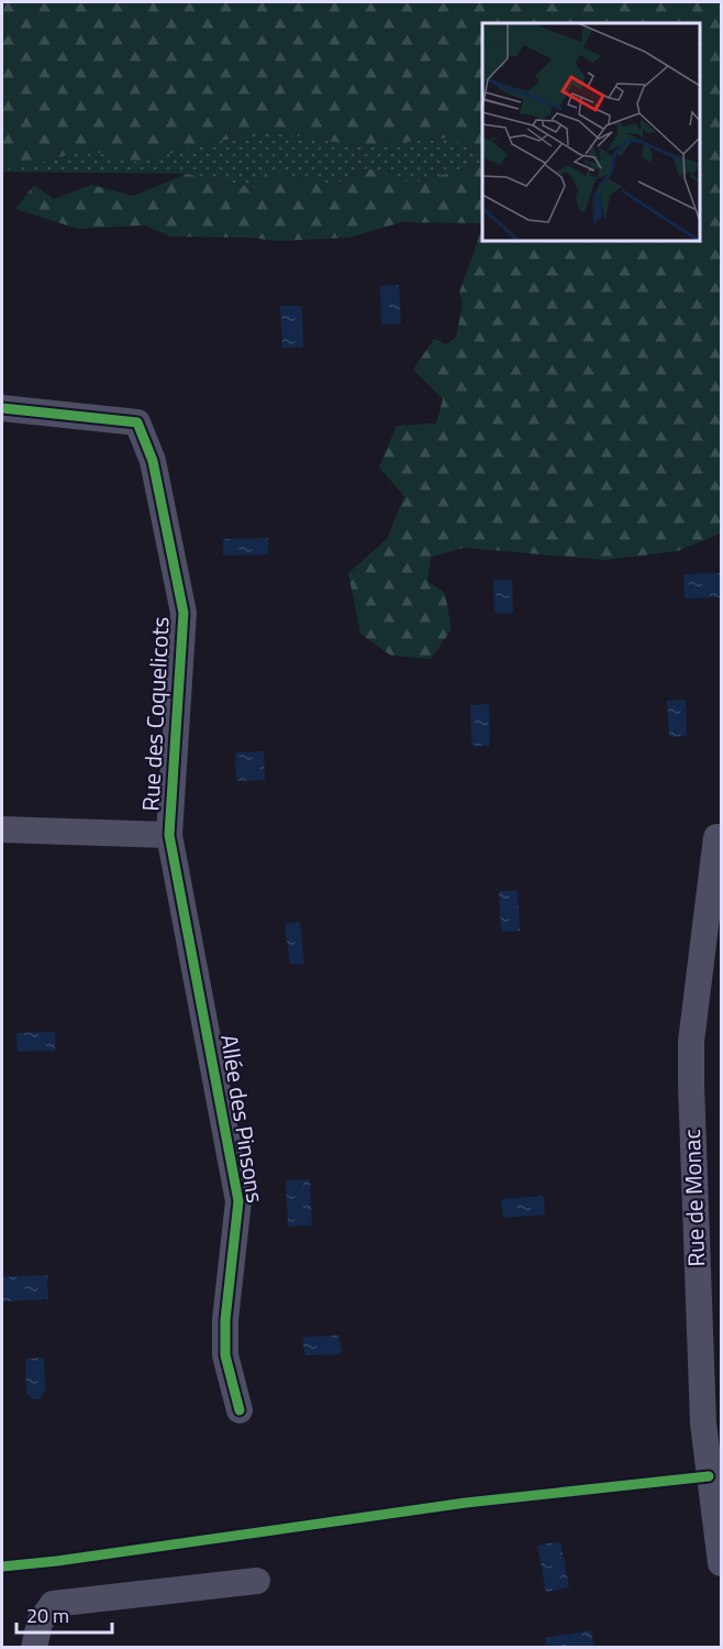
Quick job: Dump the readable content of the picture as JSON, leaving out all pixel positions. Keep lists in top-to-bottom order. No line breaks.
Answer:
{"streets":{"street":["Rue des Coquelicots","Allée des Pinsons","Rue de Monac"]},"crossings":[["Rue des Coquelicots","Allée des Pinsons"]],"scale_bar":"20 m"}
